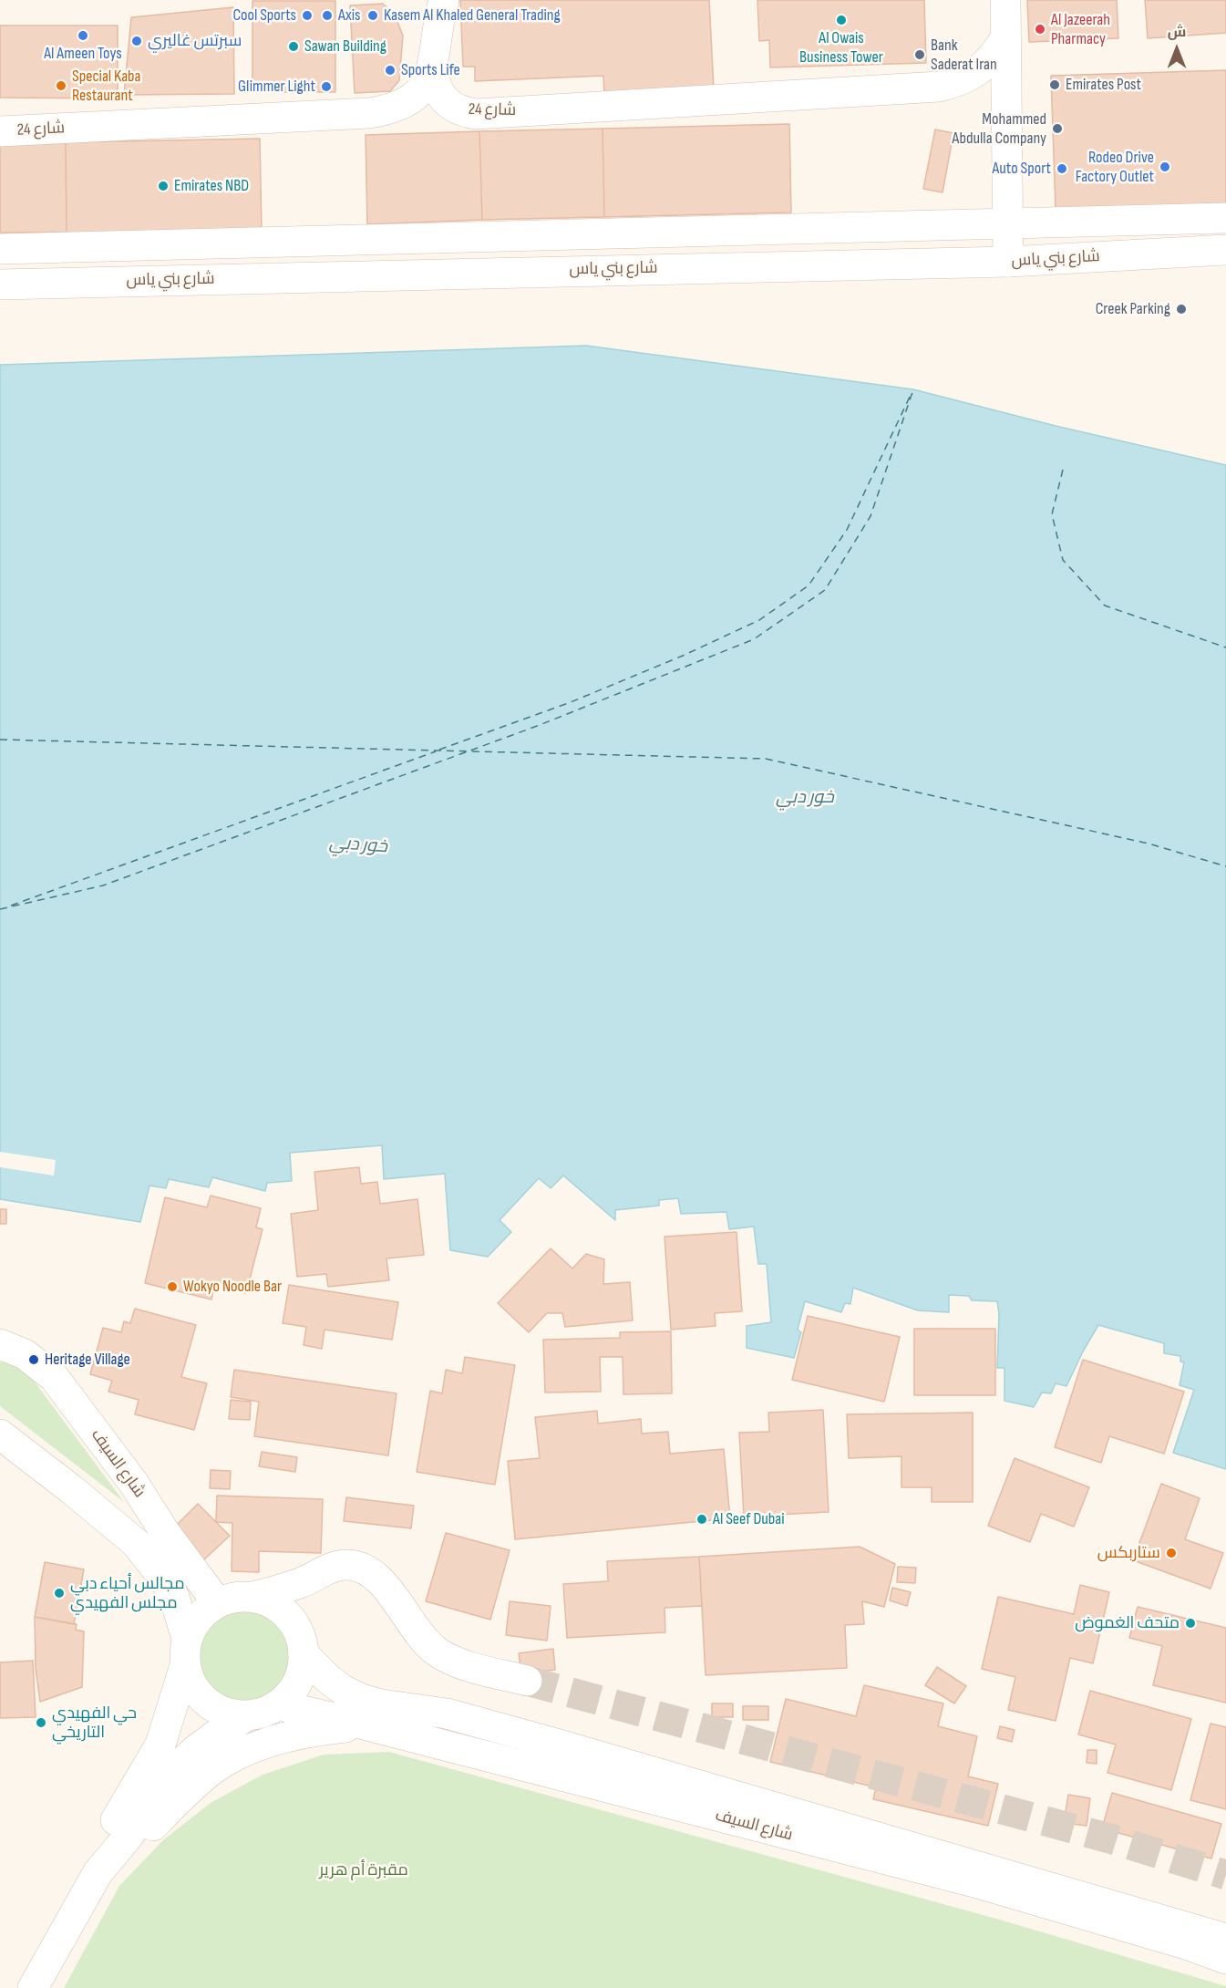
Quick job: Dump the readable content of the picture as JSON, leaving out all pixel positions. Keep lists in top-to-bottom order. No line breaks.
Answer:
{"streets":{"street":["شارع 24","شارع بني ياس","شارع السيف"]},"water":["خور دبي"],"parks":["مقبرة أم هرير"],"places":["Cool Sports","Axis","Kasem Al Khaled General Trading","Al Owais Business Tower","Al Jazeerah Pharmacy","Al Ameen Toys","سبرتس غاليري","Sawan Building","Bank Saderat Iran","Sports Life","Emirates Post","Special Kaba Restaurant","Glimmer Light","Mohammed Abdulla Company","Rodeo Drive Factory Outlet","Auto Sport","Emirates NBD","Creek Parking","Wokyo Noodle Bar","Heritage Village","Al Seef Dubai","ستاربكس","مجالس أحياء دبي مجلس الفهيدي","متحف الغموض","حي الفهيدي التاريخي"],"north":"top"}
